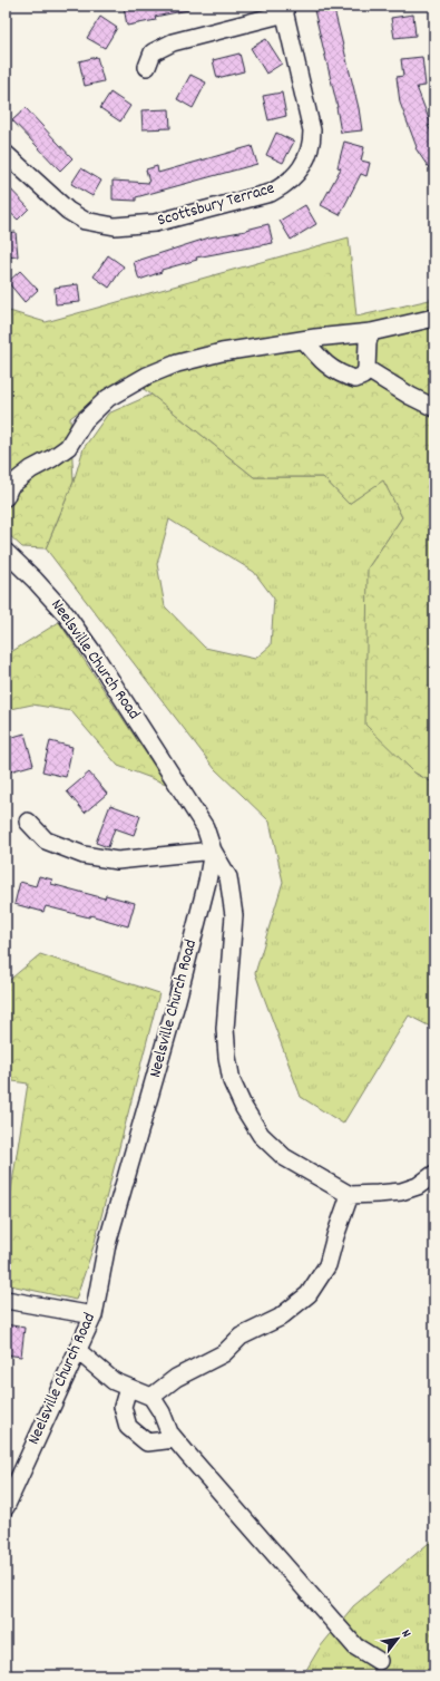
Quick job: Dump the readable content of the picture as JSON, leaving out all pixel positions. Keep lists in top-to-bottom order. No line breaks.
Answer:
{"streets":{"street":["Scottsbury Terrace","Neelsville Church Road"]},"north":"top right"}
